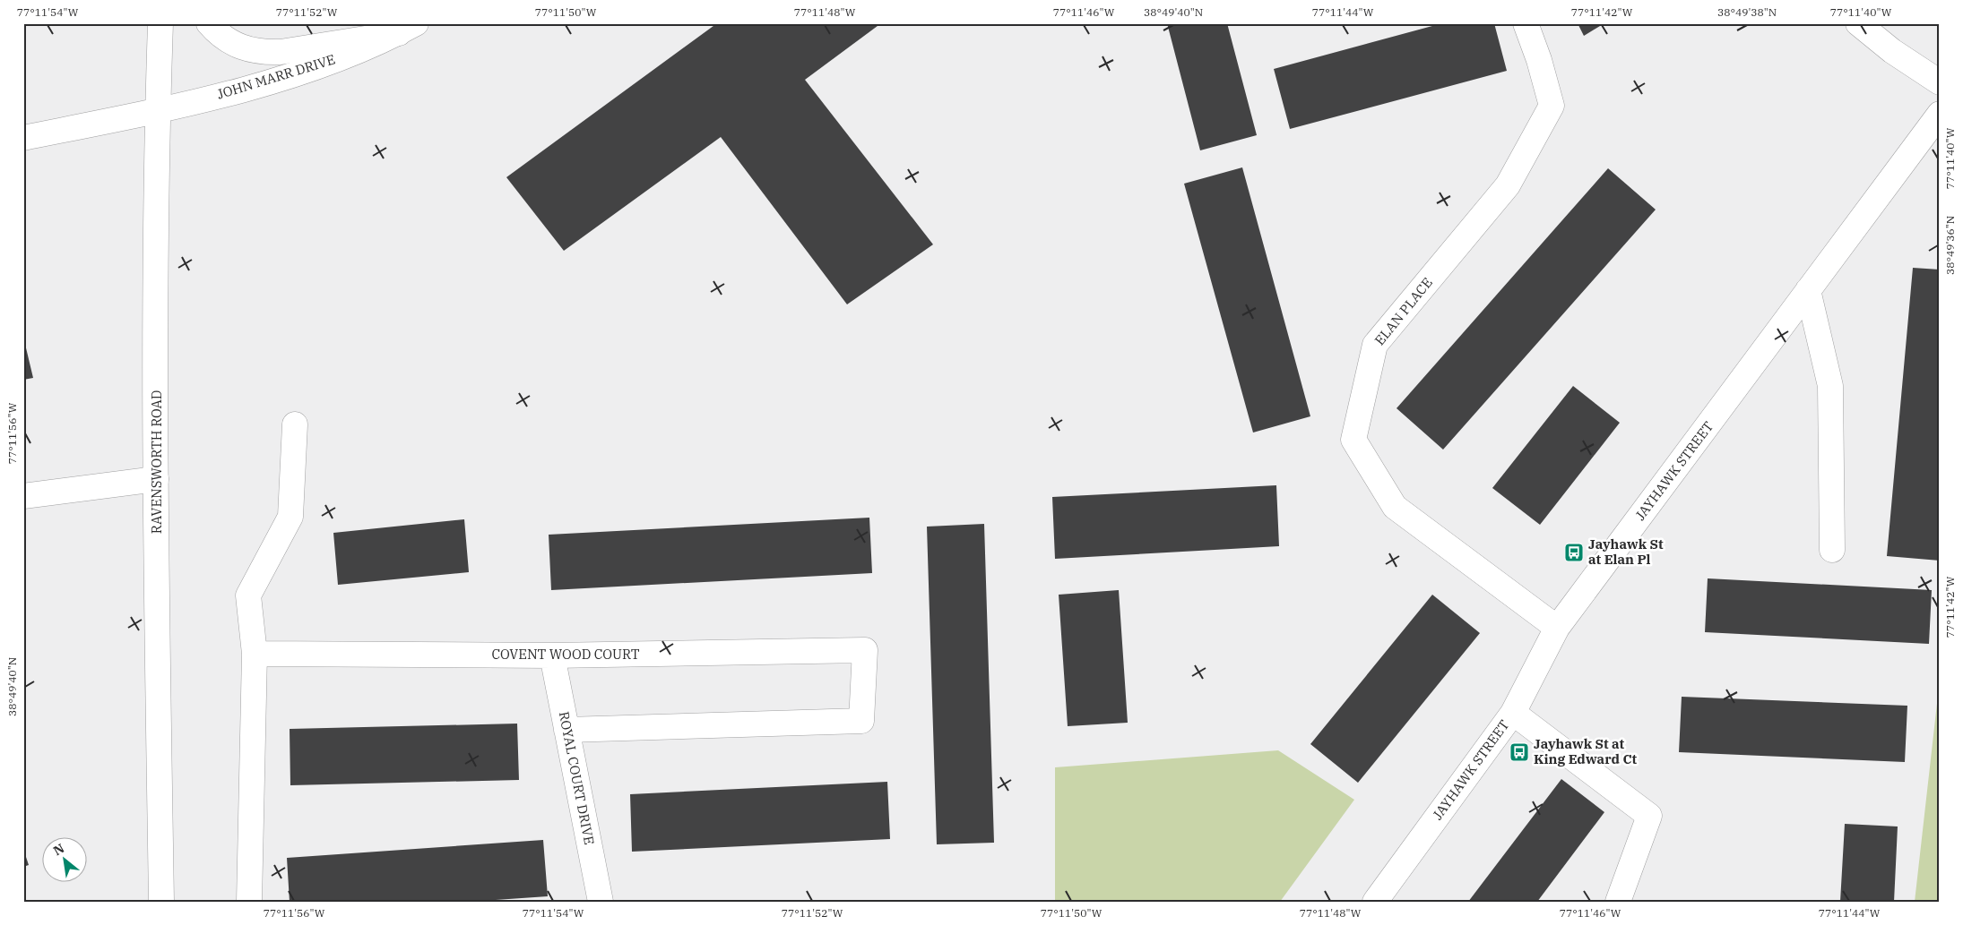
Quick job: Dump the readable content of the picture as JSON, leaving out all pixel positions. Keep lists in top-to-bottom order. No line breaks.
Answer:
{"streets":{"street":["JOHN MARR DRIVE","ELAN PLACE","RAVENSWORTH ROAD","JAYHAWK STREET","COVENT WOOD COURT","ROYAL COURT DRIVE"]},"crossings":[["JOHN MARR DRIVE","RAVENSWORTH ROAD"],["ELAN PLACE","JAYHAWK STREET"],["COVENT WOOD COURT","ROYAL COURT DRIVE"]],"places":{"bus stop":["Jayhawk St at Elan Pl","Jayhawk St at King Edward Ct"]},"north":"top left","coordinates":["77°11'54\"W","77°11'52\"W","77°11'50\"W","77°11'48\"W","77°11'46\"W","38°49'40\"N","77°11'44\"W","77°11'42\"W","38°49'38\"N","77°11'40\"W","38°49'36\"N","77°11'56\"W"]}
